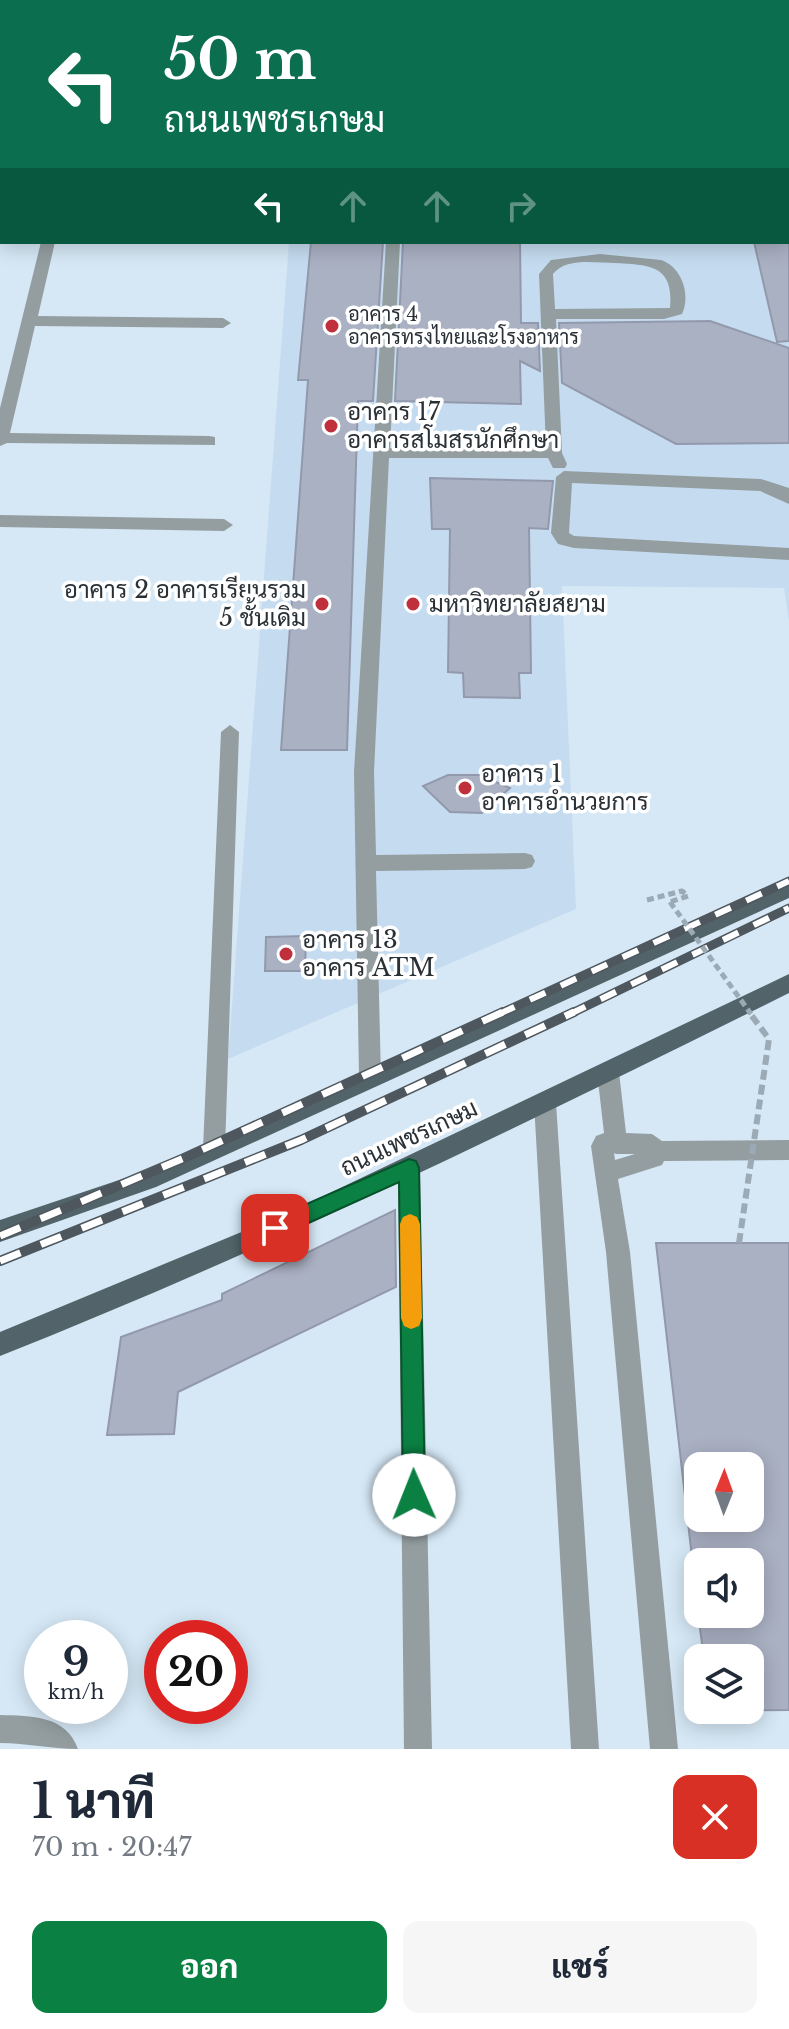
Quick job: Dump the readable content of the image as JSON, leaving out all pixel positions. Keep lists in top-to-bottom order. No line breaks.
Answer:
{"streets":{"main road":["ถนนเพชรเกษม"]},"places":["อาคาร 4 อาคารทรงไทยและโรงอาหาร","อาคาร 17 อาคารสโมสรนักศึกษา","อาคาร 2 อาคารเรียนรวม 5 ชั้นเดิม","มหาวิทยาลัยสยาม","อาคาร 1 อาคารอำนวยการ","อาคาร 13 อาคาร ATM"],"north":"top","page":{"turn":["50 m","ถนนเพชรเกษม"],"speed":"9 km/h","limit":"20","heading":["1 นาที","70 m · 20:47"],"buttons":["ออก","แชร์"]}}
